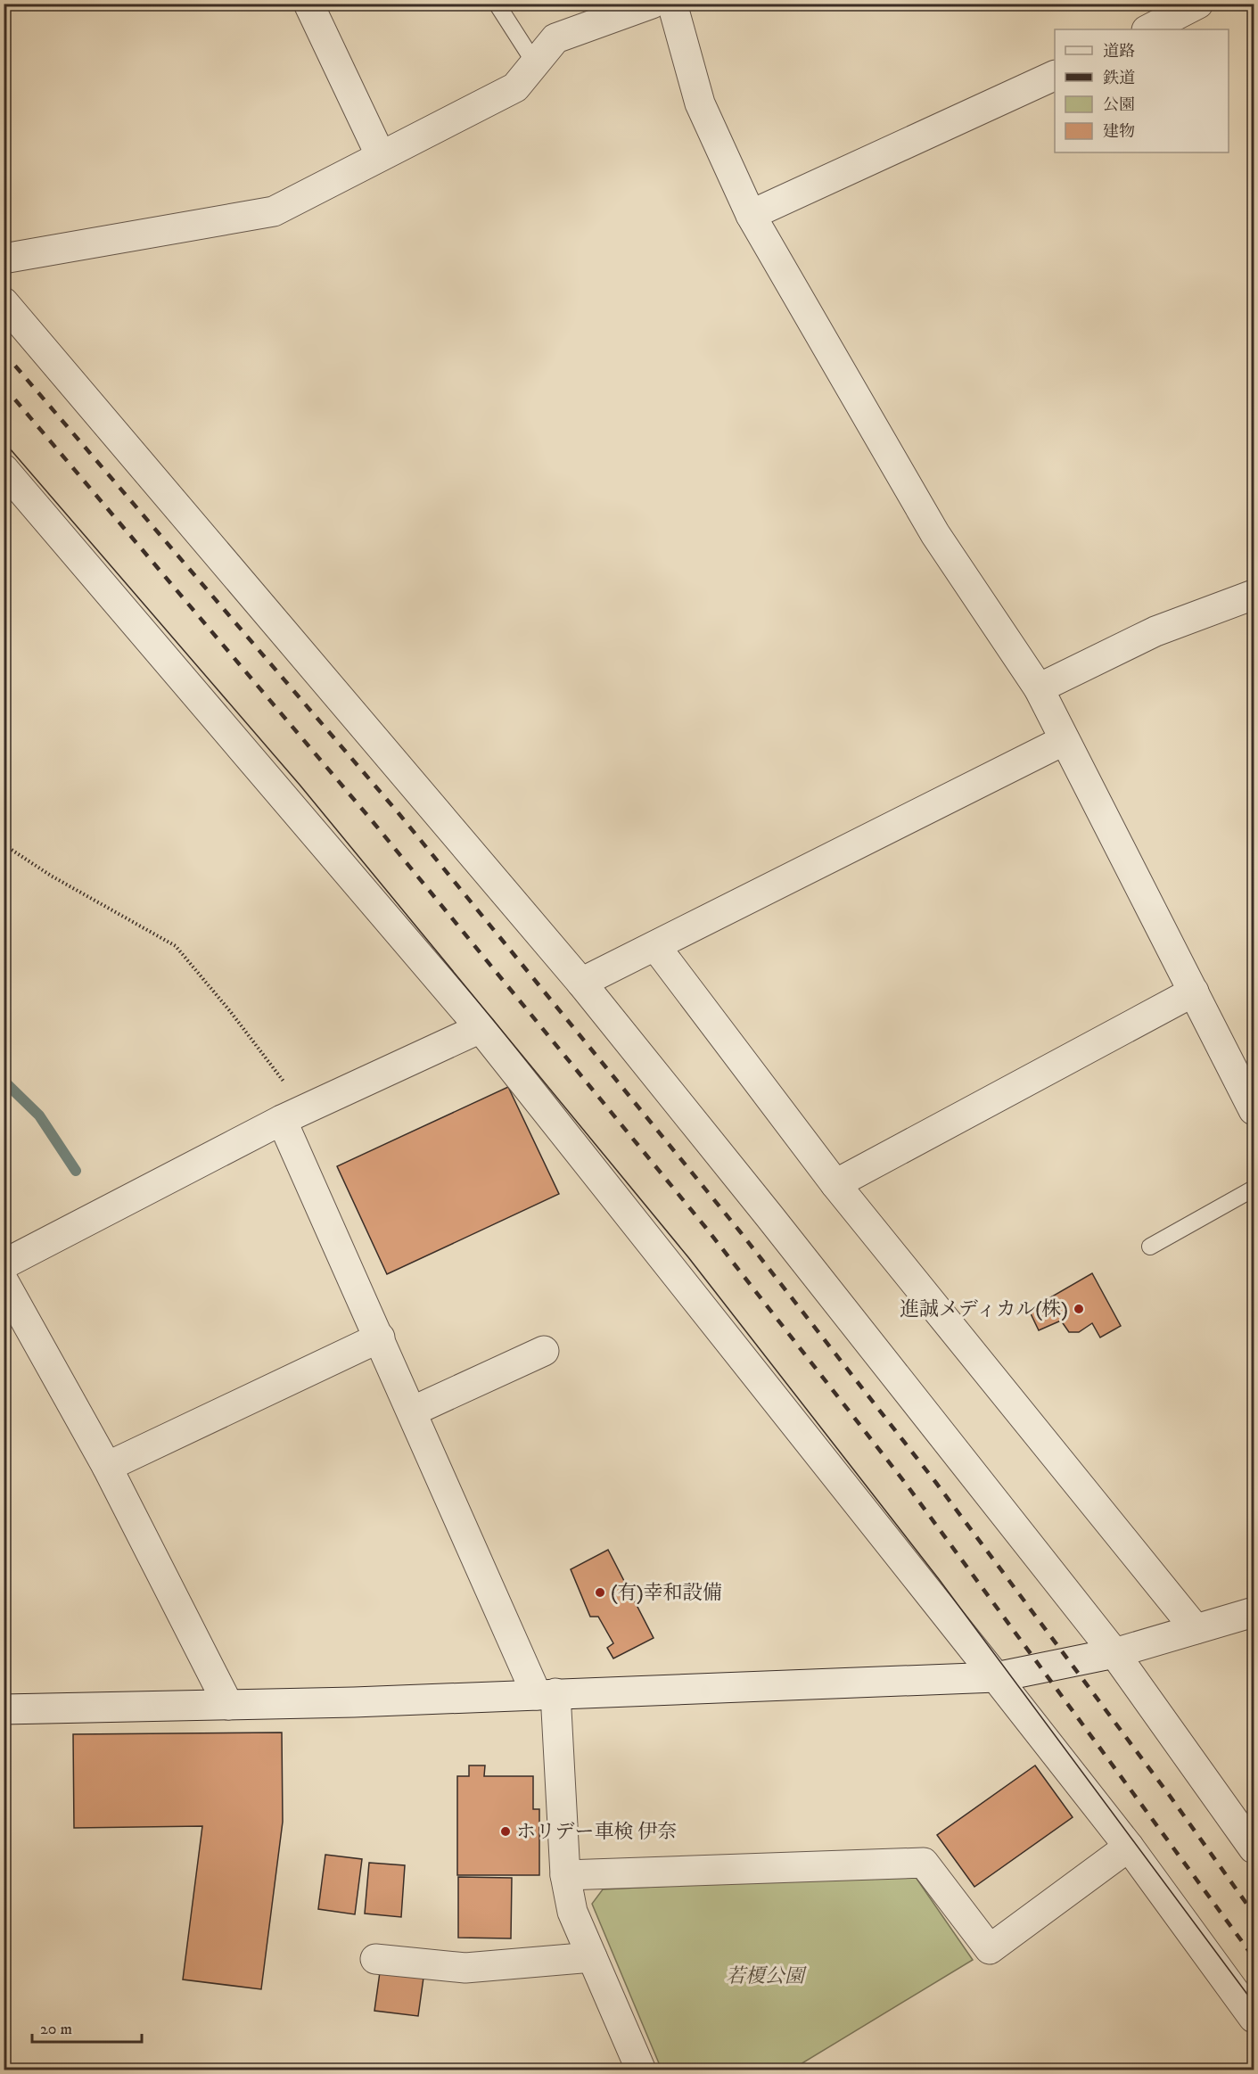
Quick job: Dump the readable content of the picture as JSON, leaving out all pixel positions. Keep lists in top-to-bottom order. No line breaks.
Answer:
{"parks":["若榎公園"],"places":["進誠メディカル(株)","(有)幸和設備","ホリデー車検 伊奈"],"legend":["道路","鉄道","公園","建物"],"scale_bar":"20 m"}
